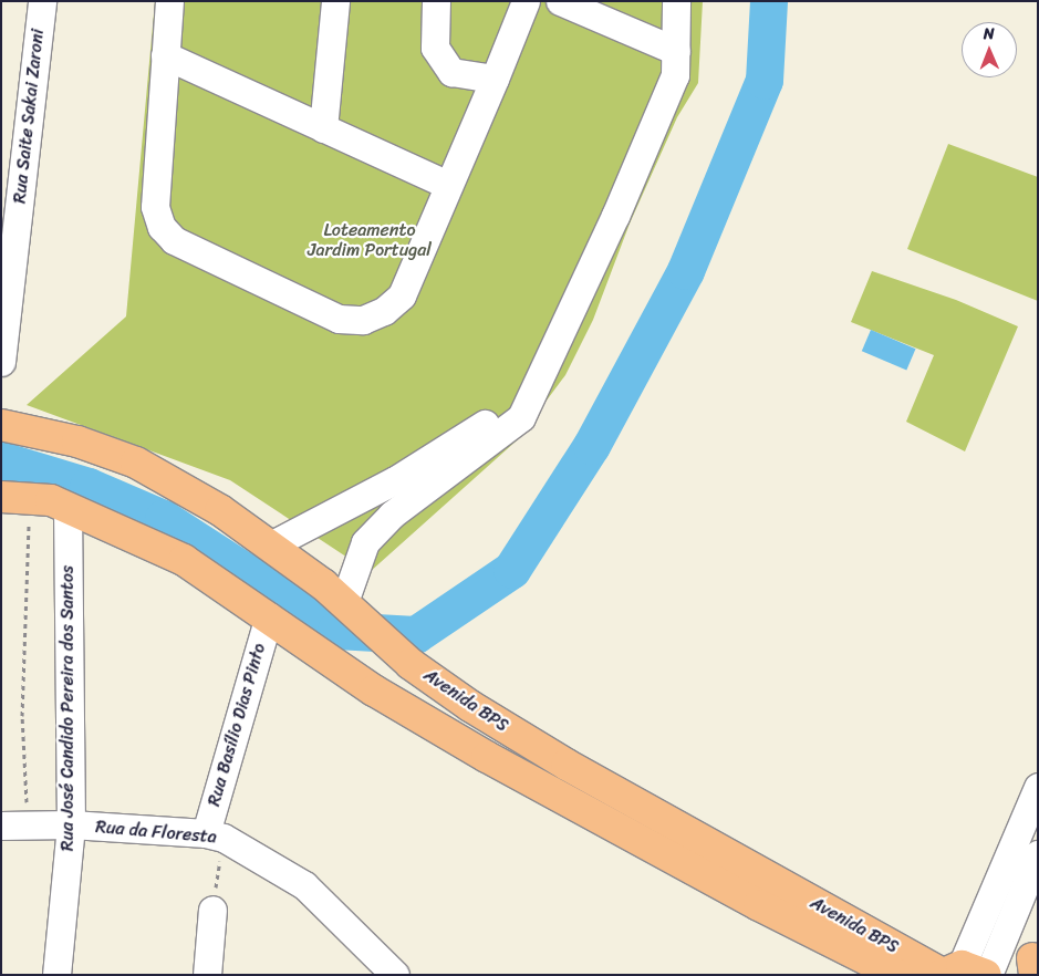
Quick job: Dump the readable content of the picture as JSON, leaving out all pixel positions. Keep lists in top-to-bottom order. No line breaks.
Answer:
{"streets":{"main road":["Avenida BPS"],"street":["Rua Saite Sakai Zaroni","Rua José Candido Pereira dos Santos","Rua Basílio Dias Pinto","Rua da Floresta"]},"crossings":[["Avenida BPS","Rua José Candido Pereira dos Santos"],["Avenida BPS","Rua Basílio Dias Pinto"],["Rua José Candido Pereira dos Santos","Rua da Floresta"],["Rua Basílio Dias Pinto","Rua da Floresta"]],"parks":["Loteamento Jardim Portugal"],"north":"top"}
